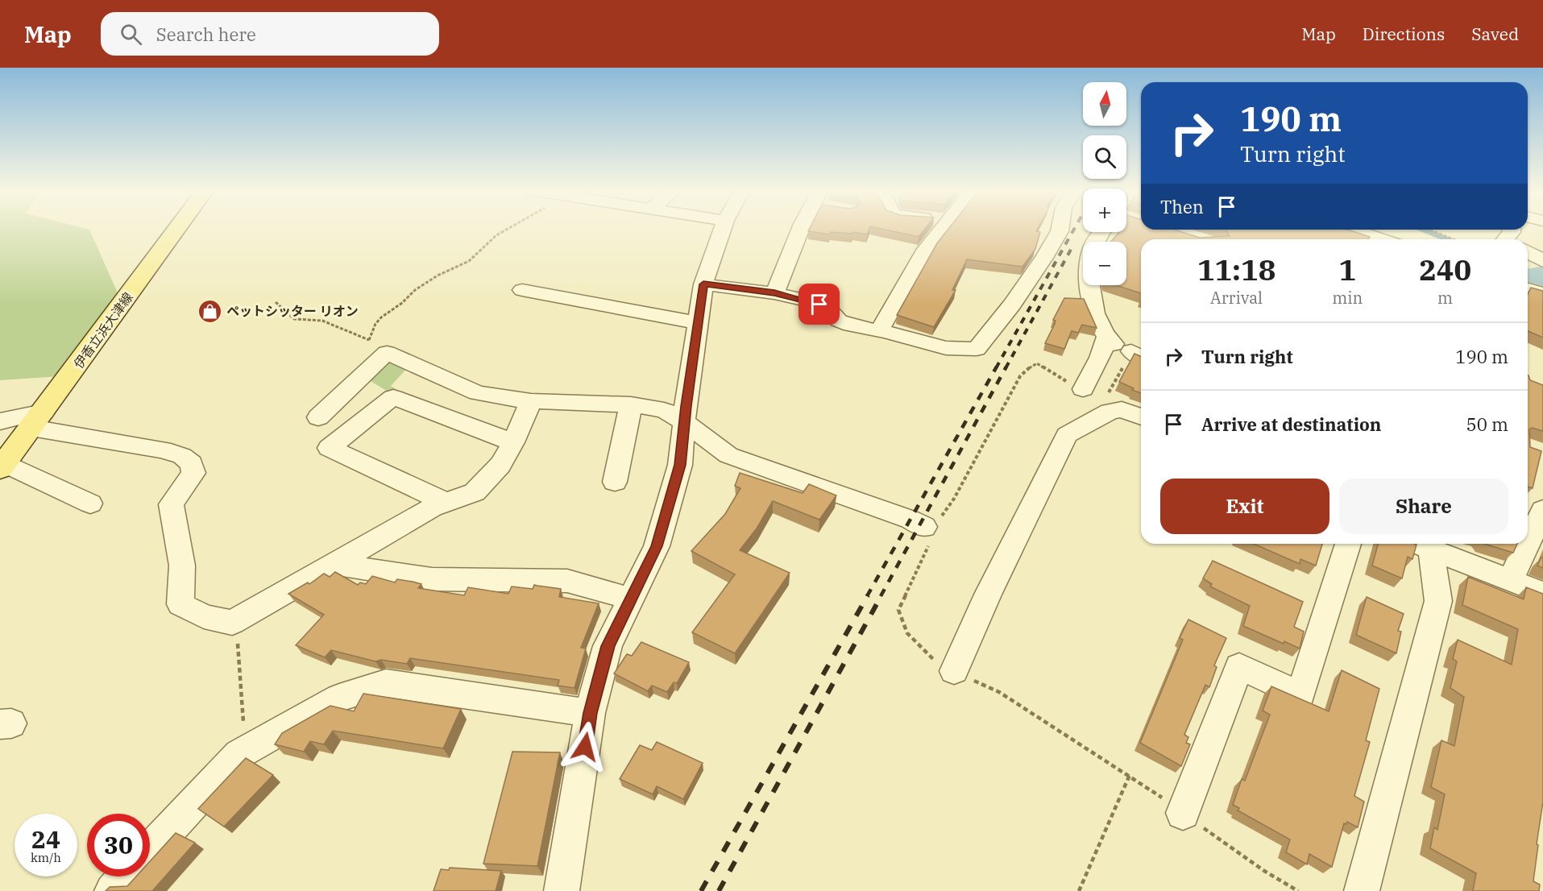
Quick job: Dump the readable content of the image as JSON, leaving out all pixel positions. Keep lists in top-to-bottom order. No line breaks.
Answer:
{"streets":{"main road":["伊香立浜大津線"]},"places":{"shop":["ペットシッター リオン"]},"north":"top","page":{"header":"Map","search":"Search here","nav":["Map","Directions","Saved"],"map_buttons":["+","−"],"turn":["190 m","Turn right"],"then":"Then","eta":["11:18","Arrival","1","min","240","m"],"list":[{"name":"Turn right","value":"190 m"},{"name":"Arrive at destination","value":"50 m"}],"buttons":["Exit","Share"],"speed":"24 km/h","limit":"30"}}
